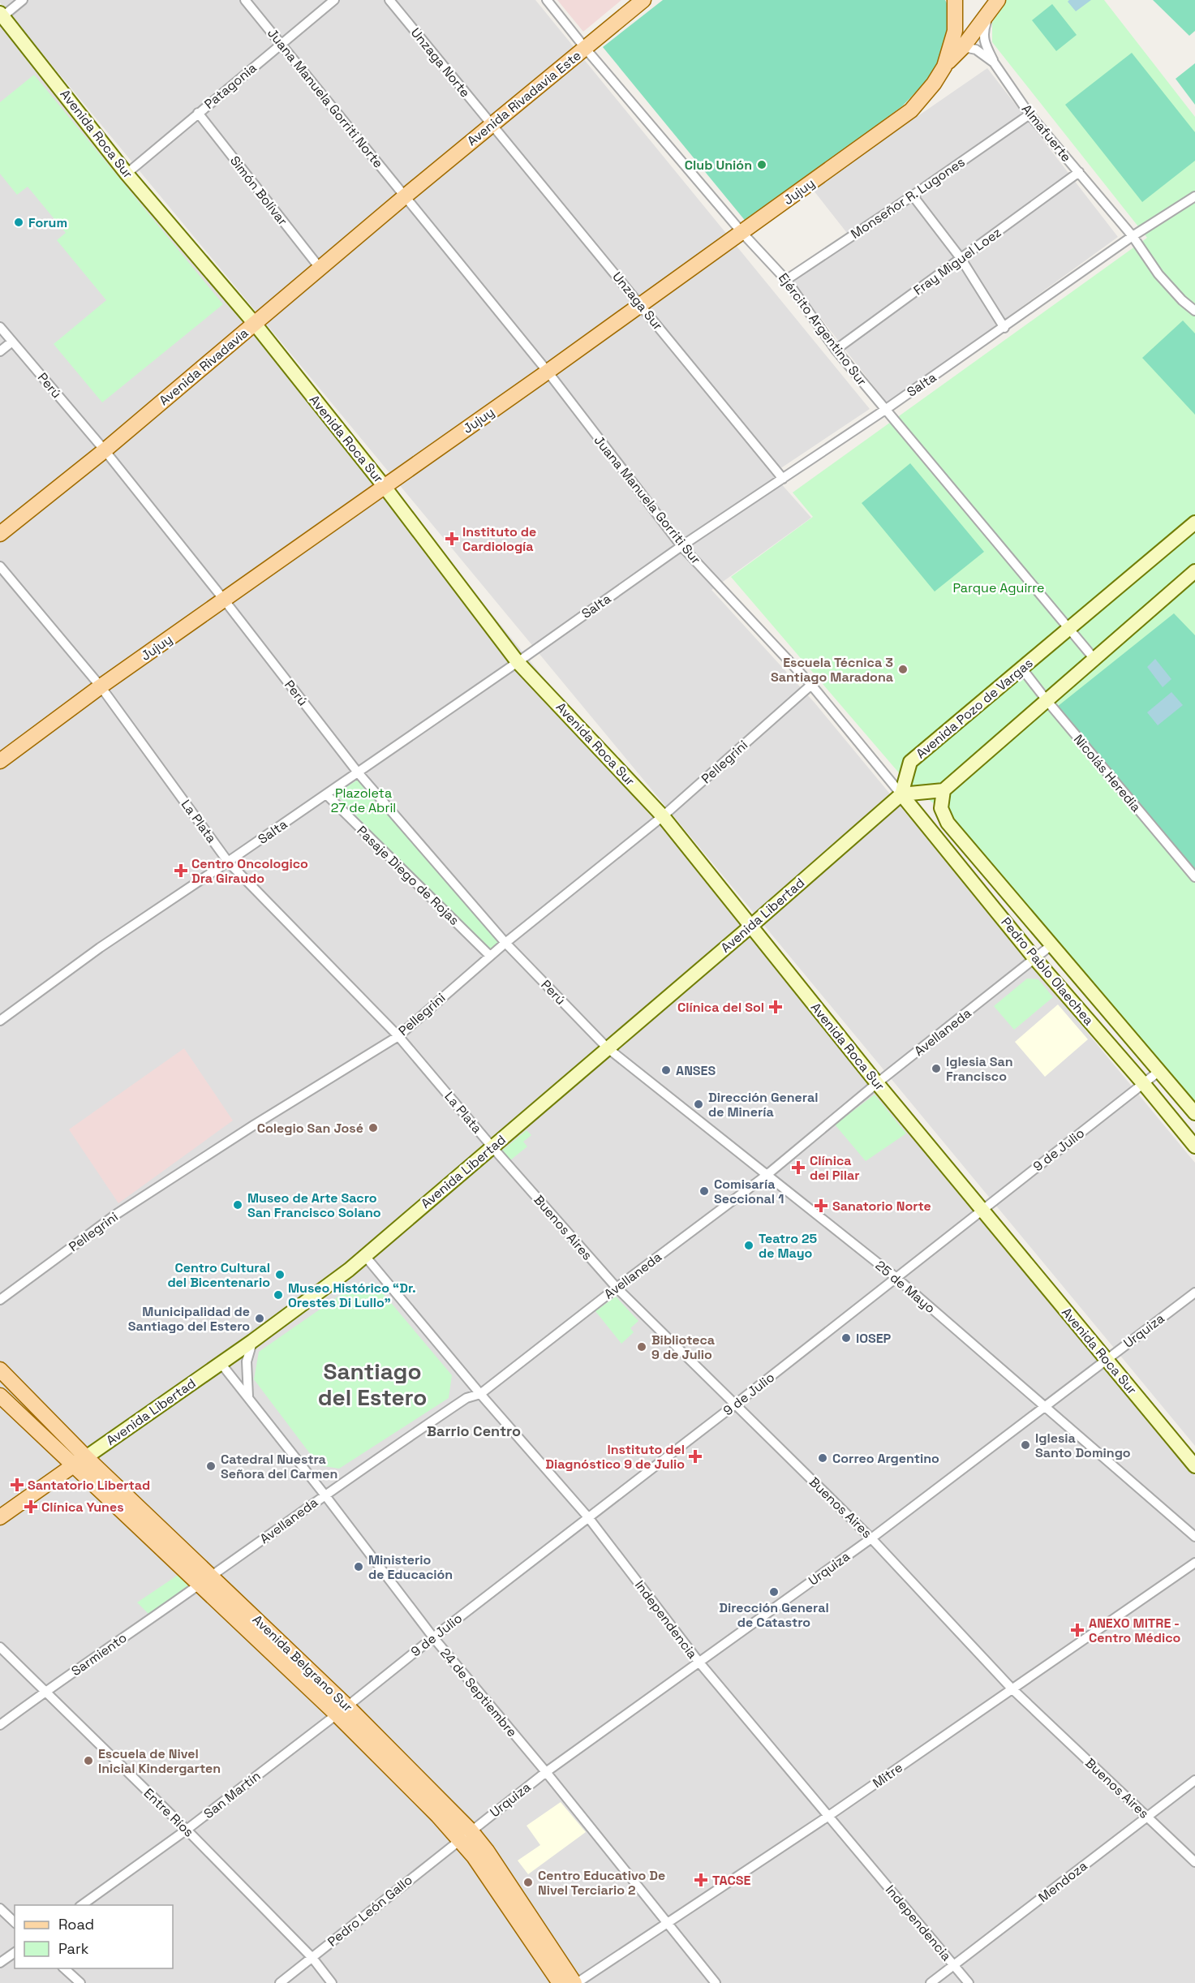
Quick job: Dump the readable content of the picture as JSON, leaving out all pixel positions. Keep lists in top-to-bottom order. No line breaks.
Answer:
{"streets":{"main road":["Avenida Rivadavia Este","Jujuy","Avenida Rivadavia","Avenida Libertad","Avenida Belgrano Sur"],"street":["Unzaga Norte","Patagonia","Juana Manuela Gorriti Norte","Almafuerte","Avenida Roca Sur","Simón Bolívar","Monseñor R. Lugones","Fray Miguel Loez","Unzaga Sur","Ejército Argentino Sur","Salta","Perú","Juana Manuela Gorriti Sur","Avenida Pozo de Vargas","Pellegrini","Nicolás Heredia","La Plata","Pasaje Diego de Rojas","Pedro Pablo Olaechea","Avellaneda","9 de Julio","Buenos Aires","25 de Mayo","Urquiza","Independencia","Sarmiento","24 de Septiembre","Mitre","San Martín","Entre Ríos","Mendoza","Pedro León Gallo"]},"crossings":[["Unzaga Norte","Avenida Rivadavia Este"],["Unzaga Norte","Unzaga Sur"],["Patagonia","Juana Manuela Gorriti Norte"],["Patagonia","Avenida Roca Sur"],["Patagonia","Simón Bolívar"],["Juana Manuela Gorriti Norte","Avenida Rivadavia Este"],["Juana Manuela Gorriti Norte","Avenida Rivadavia"],["Juana Manuela Gorriti Norte","Juana Manuela Gorriti Sur"],["Avenida Rivadavia Este","Unzaga Sur"],["Avenida Rivadavia Este","Ejército Argentino Sur"],["Avenida Rivadavia Este","Avenida Rivadavia"],["Avenida Rivadavia Este","Juana Manuela Gorriti Sur"],["Almafuerte","Jujuy"],["Almafuerte","Monseñor R. Lugones"],["Almafuerte","Fray Miguel Loez"],["Almafuerte","Salta"],["Avenida Roca Sur","Jujuy"],["Avenida Roca Sur","Avenida Rivadavia"],["Avenida Roca Sur","Salta"],["Avenida Roca Sur","Pellegrini"],["Avenida Roca Sur","Avenida Libertad"],["Avenida Roca Sur","Avellaneda"],["Avenida Roca Sur","9 de Julio"],["Avenida Roca Sur","Urquiza"],["Simón Bolívar","Avenida Rivadavia"],["Jujuy","Unzaga Sur"],["Jujuy","Ejército Argentino Sur"],["Jujuy","Perú"],["Jujuy","Juana Manuela Gorriti Sur"],["Jujuy","La Plata"],["Monseñor R. Lugones","Ejército Argentino Sur"],["Fray Miguel Loez","Ejército Argentino Sur"],["Unzaga Sur","Salta"],["Ejército Argentino Sur","Salta"],["Ejército Argentino Sur","Avenida Pozo de Vargas"],["Avenida Rivadavia","Perú"],["Avenida Rivadavia","Juana Manuela Gorriti Sur"],["Salta","Perú"],["Salta","Juana Manuela Gorriti Sur"],["Salta","La Plata"],["Salta","Pasaje Diego de Rojas"],["Perú","Pellegrini"],["Perú","Avenida Libertad"],["Perú","25 de Mayo"],["Juana Manuela Gorriti Sur","Avenida Pozo de Vargas"],["Juana Manuela Gorriti Sur","Pellegrini"],["Juana Manuela Gorriti Sur","Avenida Libertad"],["Juana Manuela Gorriti Sur","Pedro Pablo Olaechea"],["Avenida Pozo de Vargas","Nicolás Heredia"],["Avenida Pozo de Vargas","Avenida Libertad"],["Avenida Pozo de Vargas","Pedro Pablo Olaechea"],["Pellegrini","La Plata"],["Pellegrini","Pasaje Diego de Rojas"],["La Plata","Avenida Libertad"],["La Plata","Buenos Aires"],["Avenida Libertad","Pedro Pablo Olaechea"],["Avenida Libertad","Buenos Aires"],["Avenida Libertad","25 de Mayo"],["Avenida Libertad","Independencia"],["Avenida Libertad","Avenida Belgrano Sur"],["Avenida Libertad","24 de Septiembre"],["Pedro Pablo Olaechea","Avellaneda"],["Pedro Pablo Olaechea","9 de Julio"],["Avellaneda","Buenos Aires"],["Avellaneda","25 de Mayo"],["Avellaneda","Independencia"],["Avellaneda","Sarmiento"],["Avellaneda","Avenida Belgrano Sur"],["Avellaneda","24 de Septiembre"],["9 de Julio","Buenos Aires"],["9 de Julio","25 de Mayo"],["9 de Julio","Independencia"],["9 de Julio","Avenida Belgrano Sur"],["9 de Julio","24 de Septiembre"],["9 de Julio","San Martín"],["Buenos Aires","Urquiza"],["Buenos Aires","Mitre"],["Buenos Aires","Mendoza"],["25 de Mayo","Urquiza"],["Urquiza","Independencia"],["Urquiza","Avenida Belgrano Sur"],["Urquiza","24 de Septiembre"],["Urquiza","Pedro León Gallo"],["Independencia","Mitre"],["Independencia","Mendoza"],["Sarmiento","Avenida Belgrano Sur"],["Sarmiento","Entre Ríos"],["Avenida Belgrano Sur","Mitre"],["Avenida Belgrano Sur","San Martín"],["Avenida Belgrano Sur","Pedro León Gallo"],["24 de Septiembre","Mitre"],["San Martín","Entre Ríos"],["Entre Ríos","Pedro León Gallo"]],"districts":["Santiago del Estero","Barrio Centro"],"parks":["Parque Aguirre","Plazoleta 27 de Abril"],"places":{"other":["Club Unión","Forum","Escuela Técnica 3 Santiago Maradona","Iglesia San Francisco","ANSES","Dirección General de Minería","Colegio San José","Comisaría Seccional 1","Museo de Arte Sacro San Francisco Solano","Teatro 25 de Mayo","Centro Cultural del Bicentenario","Museo Histórico “Dr. Orestes Di Lullo”","Municipalidad de Santiago del Estero","IOSEP","Biblioteca 9 de Julio","Iglesia Santo Domingo","Correo Argentino","Catedral Nuestra Señora del Carmen","Ministerio de Educación","Dirección General de Catastro","Escuela de Nivel Inicial Kindergarten","Centro Educativo De Nivel Terciario 2"],"health":["Instituto de Cardiología","Centro Oncologico Dra Giraudo","Clínica del Sol","Clínica del Pilar","Sanatorio Norte","Instituto del Diagnóstico 9 de Julio","Santatorio Libertad","Clínica Yunes","ANEXO MITRE - Centro Médico","TACSE"]},"legend":["Road","Park"]}
